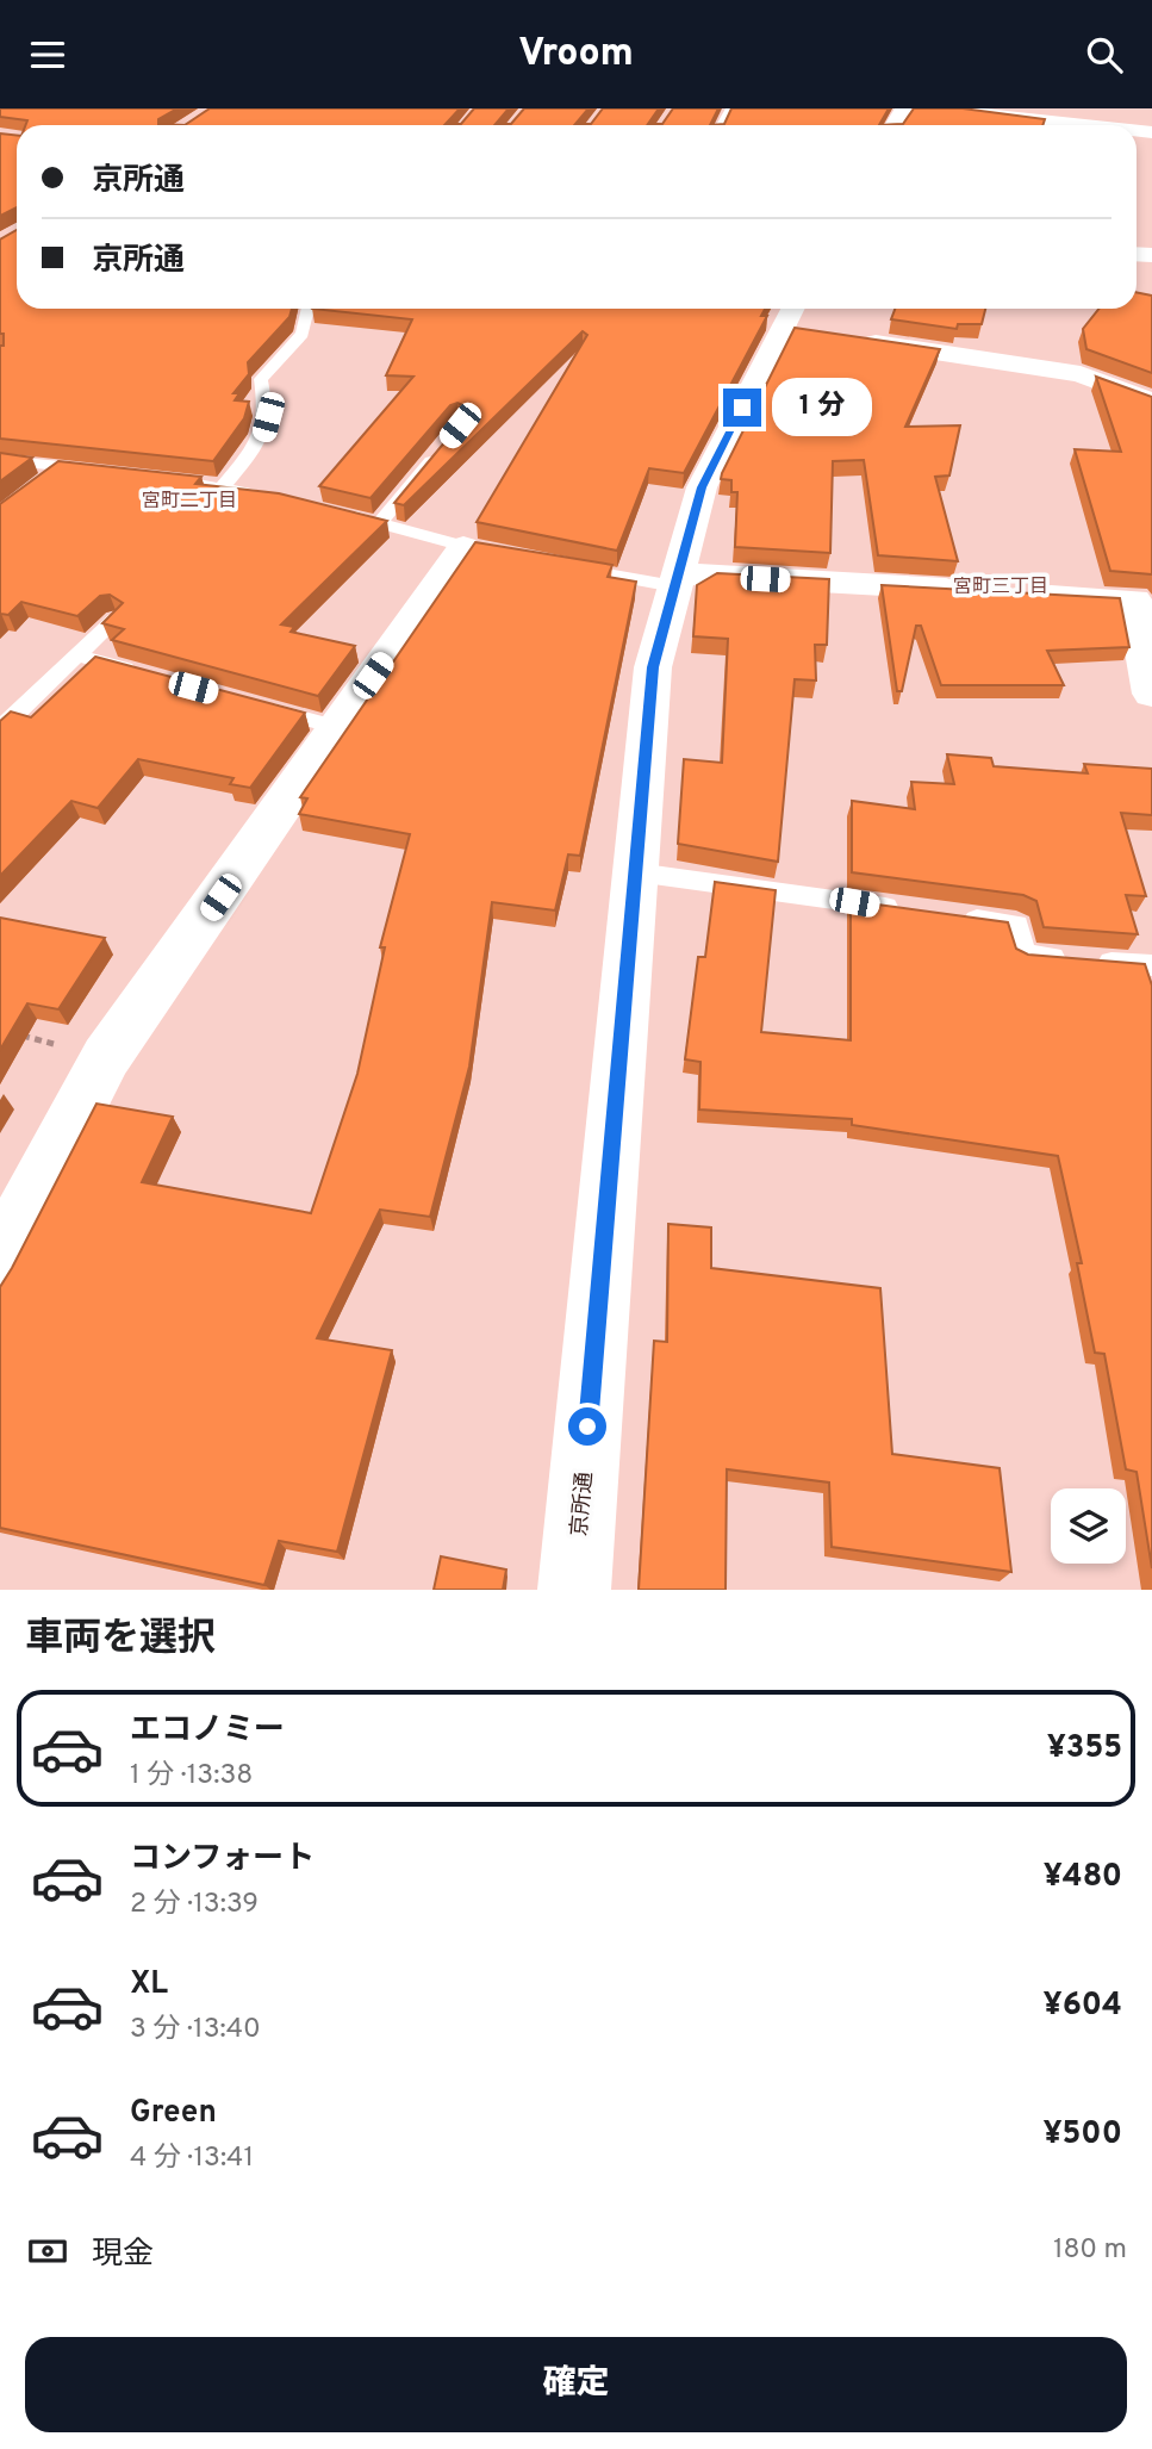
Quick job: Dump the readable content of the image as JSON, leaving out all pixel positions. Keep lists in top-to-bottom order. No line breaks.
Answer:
{"streets":{"street":["京所通"]},"districts":["宮町二丁目","宮町三丁目"],"page":{"header":"Vroom","banner":["京所通","京所通"],"bubble":"1 分","heading":"車両を選択","list":[{"name":"エコノミー","note":"1 分 · 13:38","value":"¥355"},{"name":"コンフォート","note":"2 分 · 13:39","value":"¥480"},{"name":"XL","note":"3 分 · 13:40","value":"¥604"},{"name":"Green","note":"4 分 · 13:41","value":"¥500"}],"pay":["現金","180 m"],"buttons":"確定"}}
